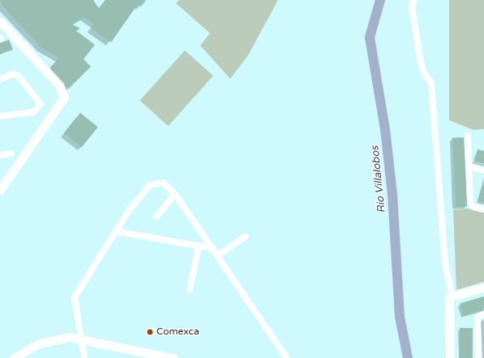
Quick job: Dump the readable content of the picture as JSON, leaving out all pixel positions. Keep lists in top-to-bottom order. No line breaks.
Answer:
{"water":["Río Villalobos"],"places":["Comexca"]}
